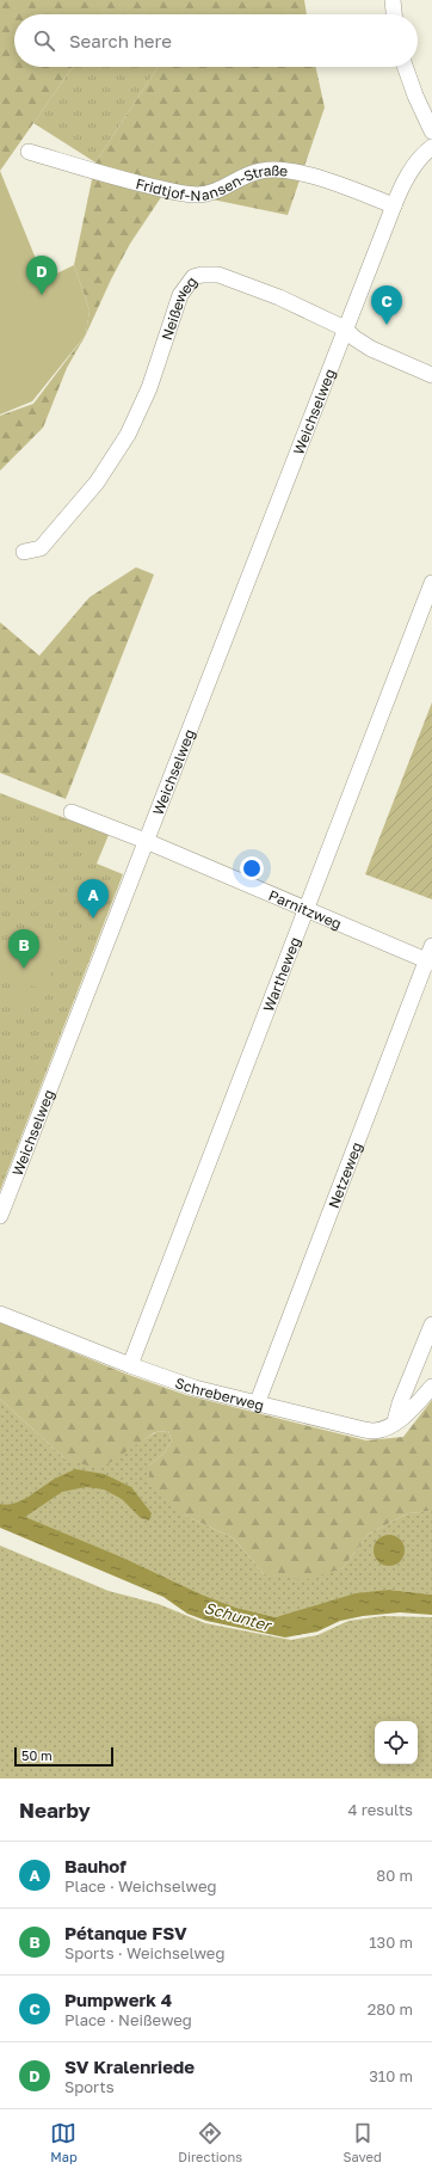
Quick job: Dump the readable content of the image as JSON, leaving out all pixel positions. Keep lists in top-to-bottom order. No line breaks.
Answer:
{"streets":{"street":["Fridtjof-Nansen-Straße","Neißeweg","Weichselweg","Parnitzweg","Wartheweg","Netzeweg","Schreberweg"]},"crossings":[["Neißeweg","Weichselweg"],["Weichselweg","Parnitzweg"],["Parnitzweg","Wartheweg"],["Parnitzweg","Netzeweg"],["Wartheweg","Schreberweg"],["Netzeweg","Schreberweg"]],"water":["Schunter"],"scale_bar":"50 m","page":{"search":"Search here","pins":["D","C","A","B"],"scale":"50 m","heading":["Nearby","4 results"],"list":[{"mark":"A","name":"Bauhof","note":"Place · Weichselweg","value":"80 m"},{"mark":"B","name":"Pétanque FSV","note":"Sports · Weichselweg","value":"130 m"},{"mark":"C","name":"Pumpwerk 4","note":"Place · Neißeweg","value":"280 m"},{"mark":"D","name":"SV Kralenriede","note":"Sports","value":"310 m"}],"nav":["Map","Directions","Saved"]}}
